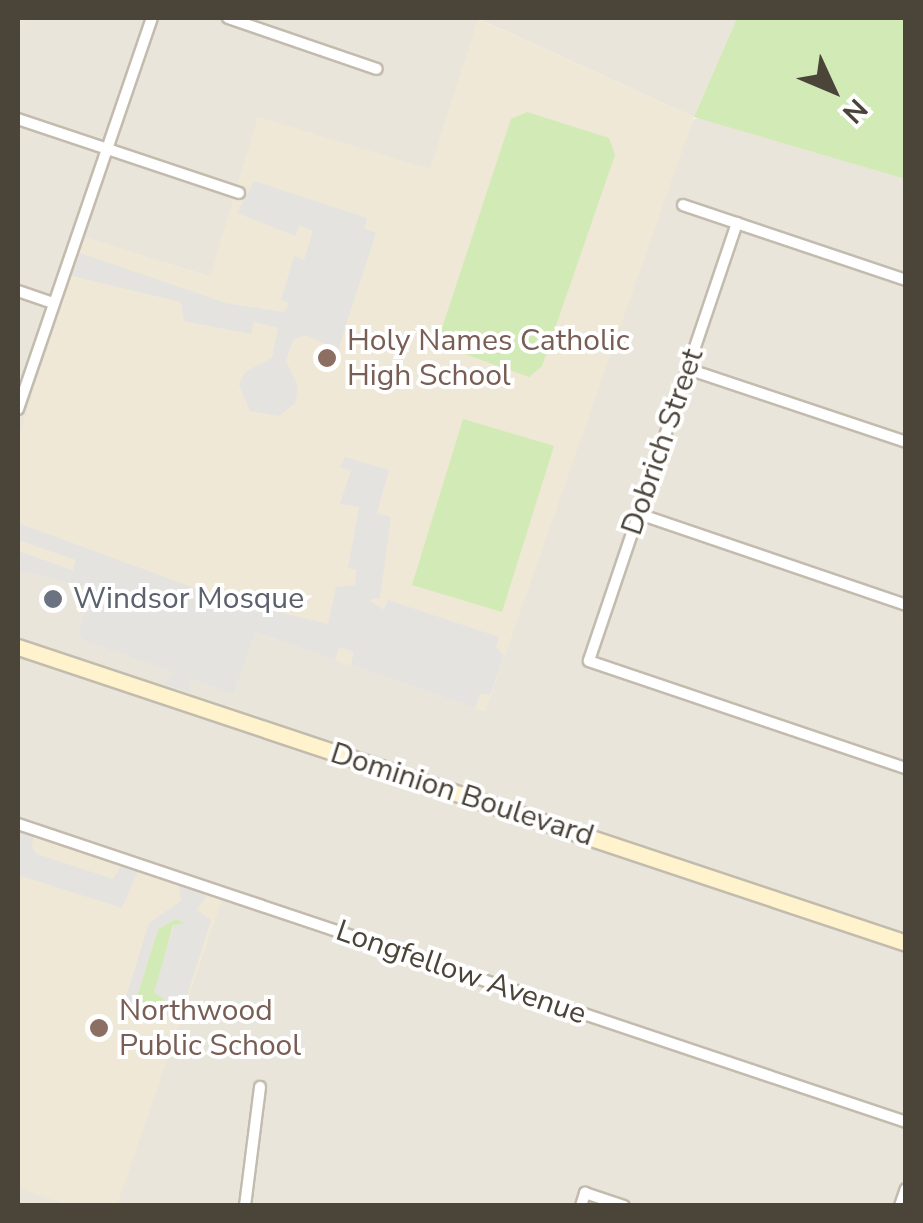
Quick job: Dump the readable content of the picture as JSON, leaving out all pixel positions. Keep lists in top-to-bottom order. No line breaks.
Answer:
{"streets":{"street":["Dobrich Street","Dominion Boulevard","Longfellow Avenue"]},"places":["Holy Names Catholic High School","Windsor Mosque","Northwood Public School"],"north":"bottom right"}
